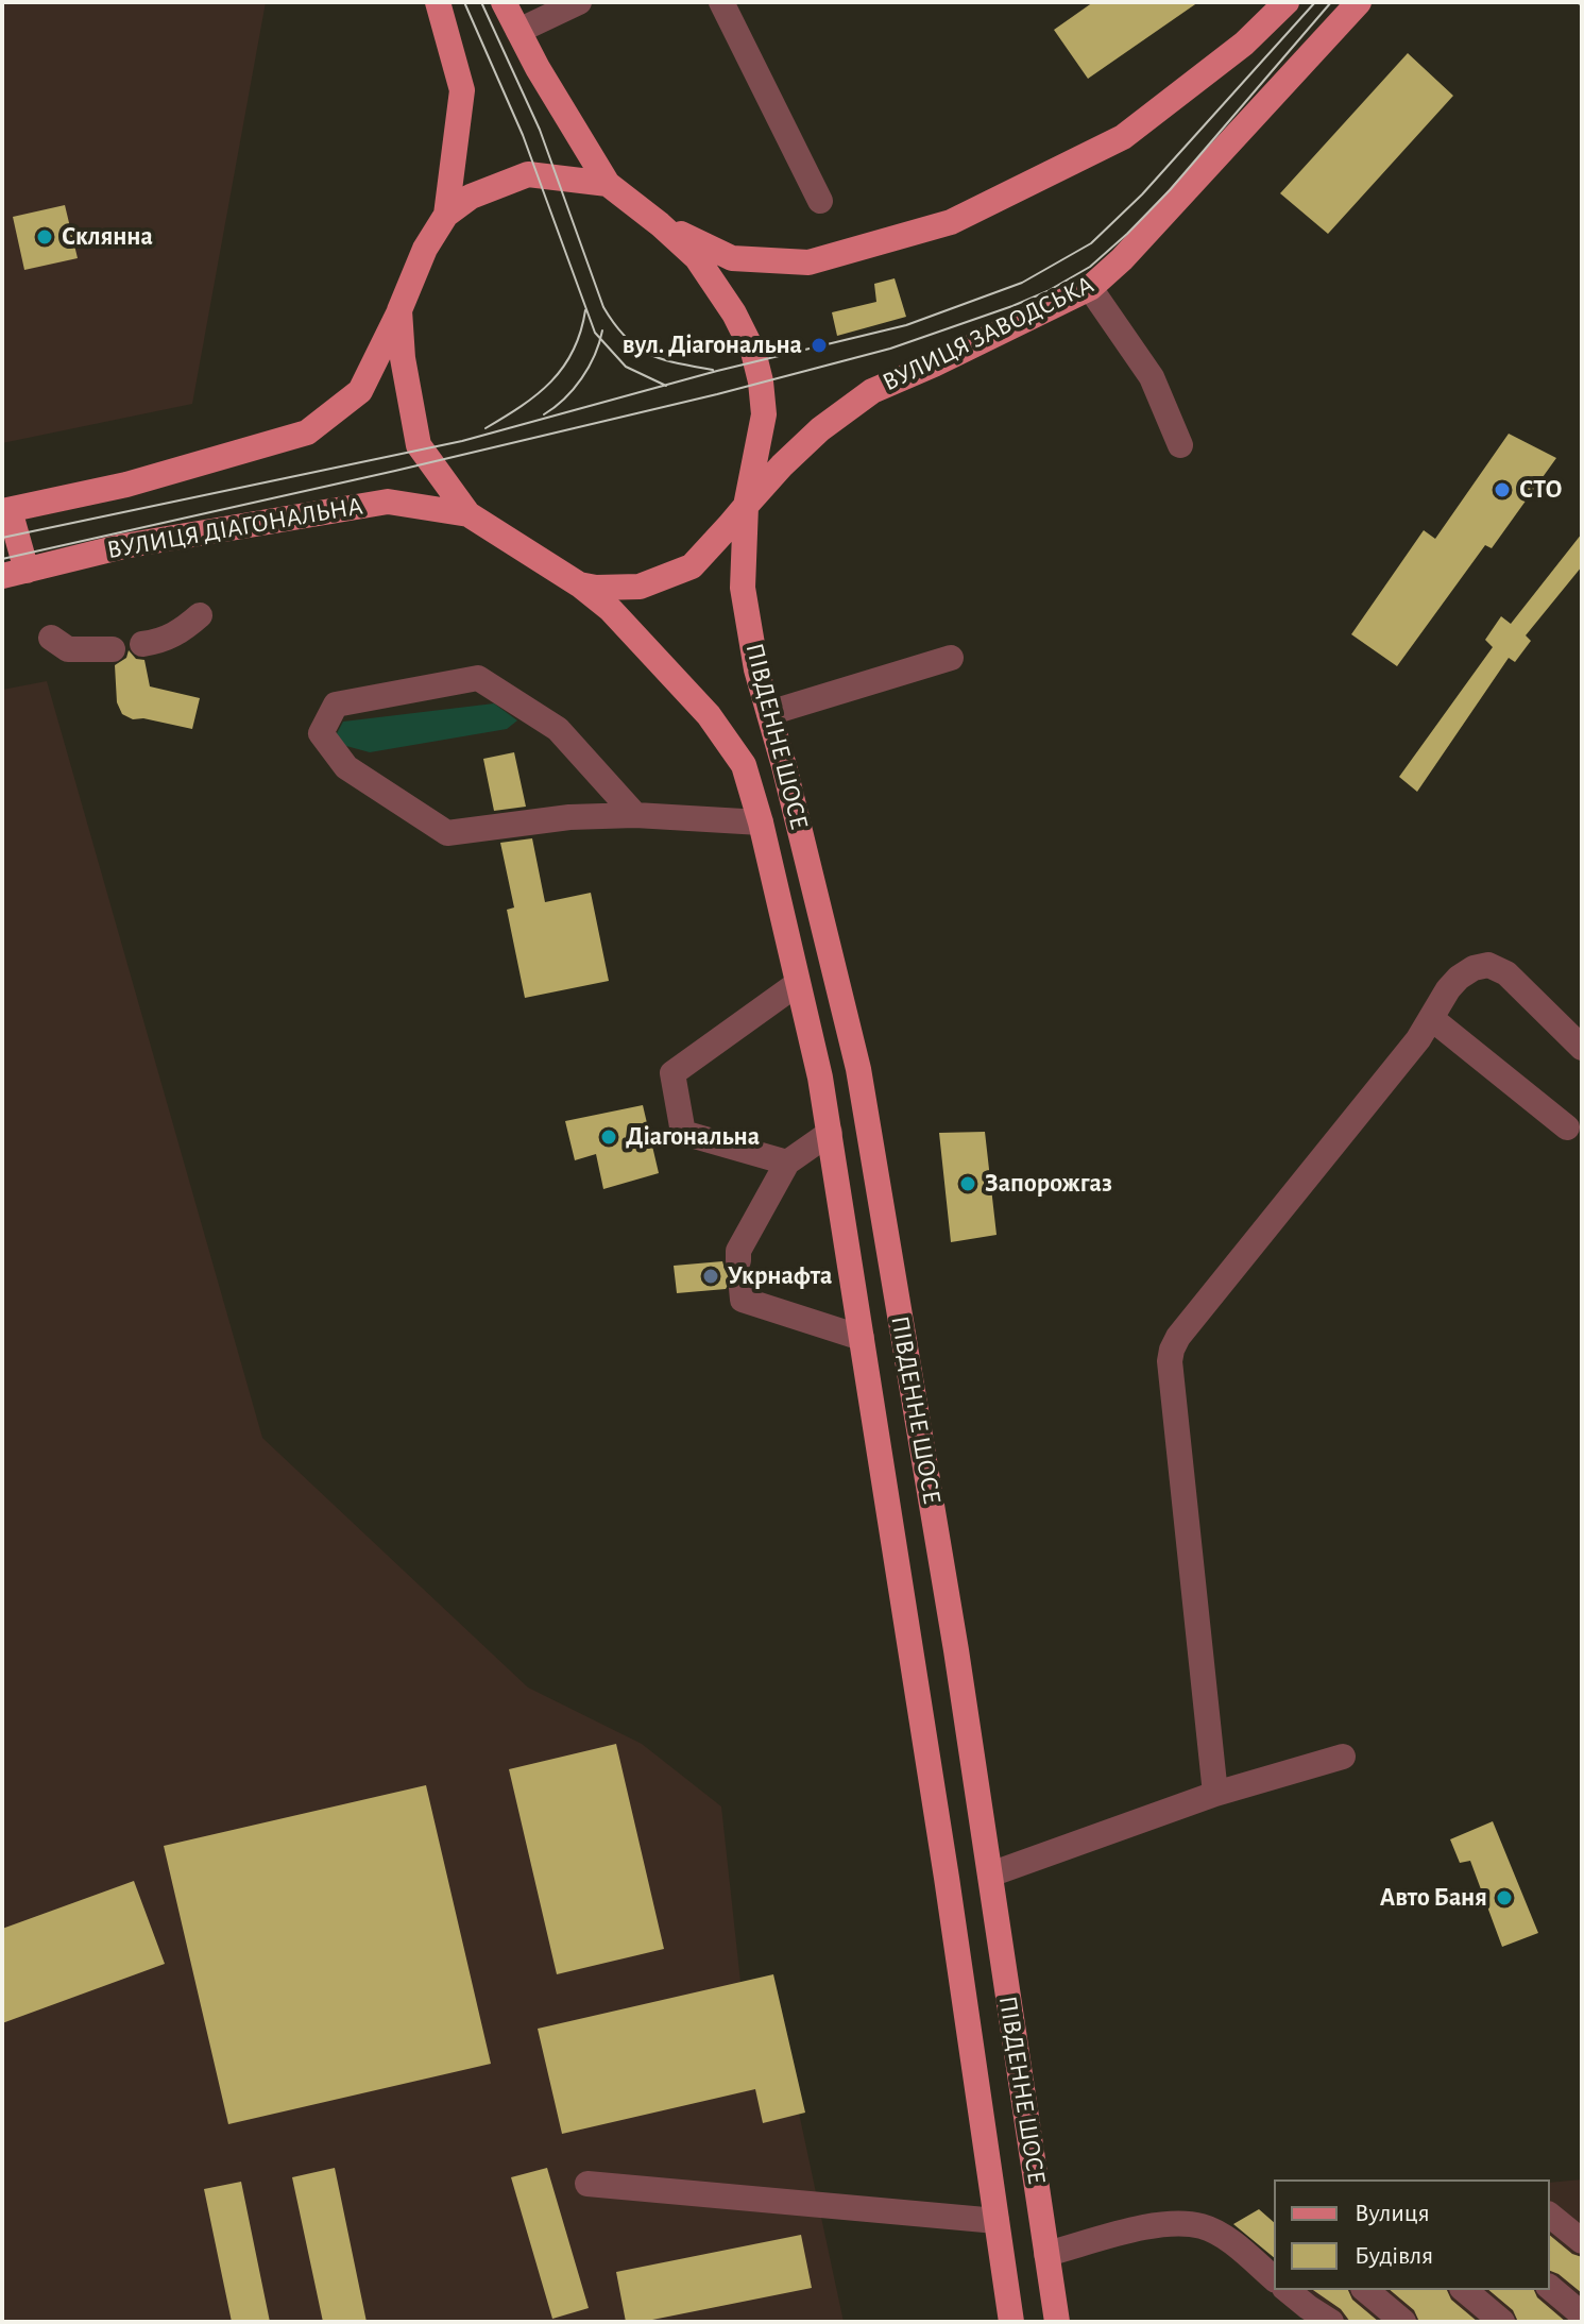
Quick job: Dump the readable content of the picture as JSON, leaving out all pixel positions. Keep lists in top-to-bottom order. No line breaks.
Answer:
{"streets":{"main road":["ВУЛИЦЯ ЗАВОДСЬКА","ВУЛИЦЯ ДІАГОНАЛЬНА","ПІВДЕННЕ ШОСЕ"]},"crossings":[["ВУЛИЦЯ ЗАВОДСЬКА","ПІВДЕННЕ ШОСЕ"],["ВУЛИЦЯ ДІАГОНАЛЬНА","ПІВДЕННЕ ШОСЕ"]],"places":["Склянна","вул. Діагональна","СТО","Діагональна","Запорожгаз","Укрнафта","Авто Баня"],"legend":["Вулиця","Будівля"]}
